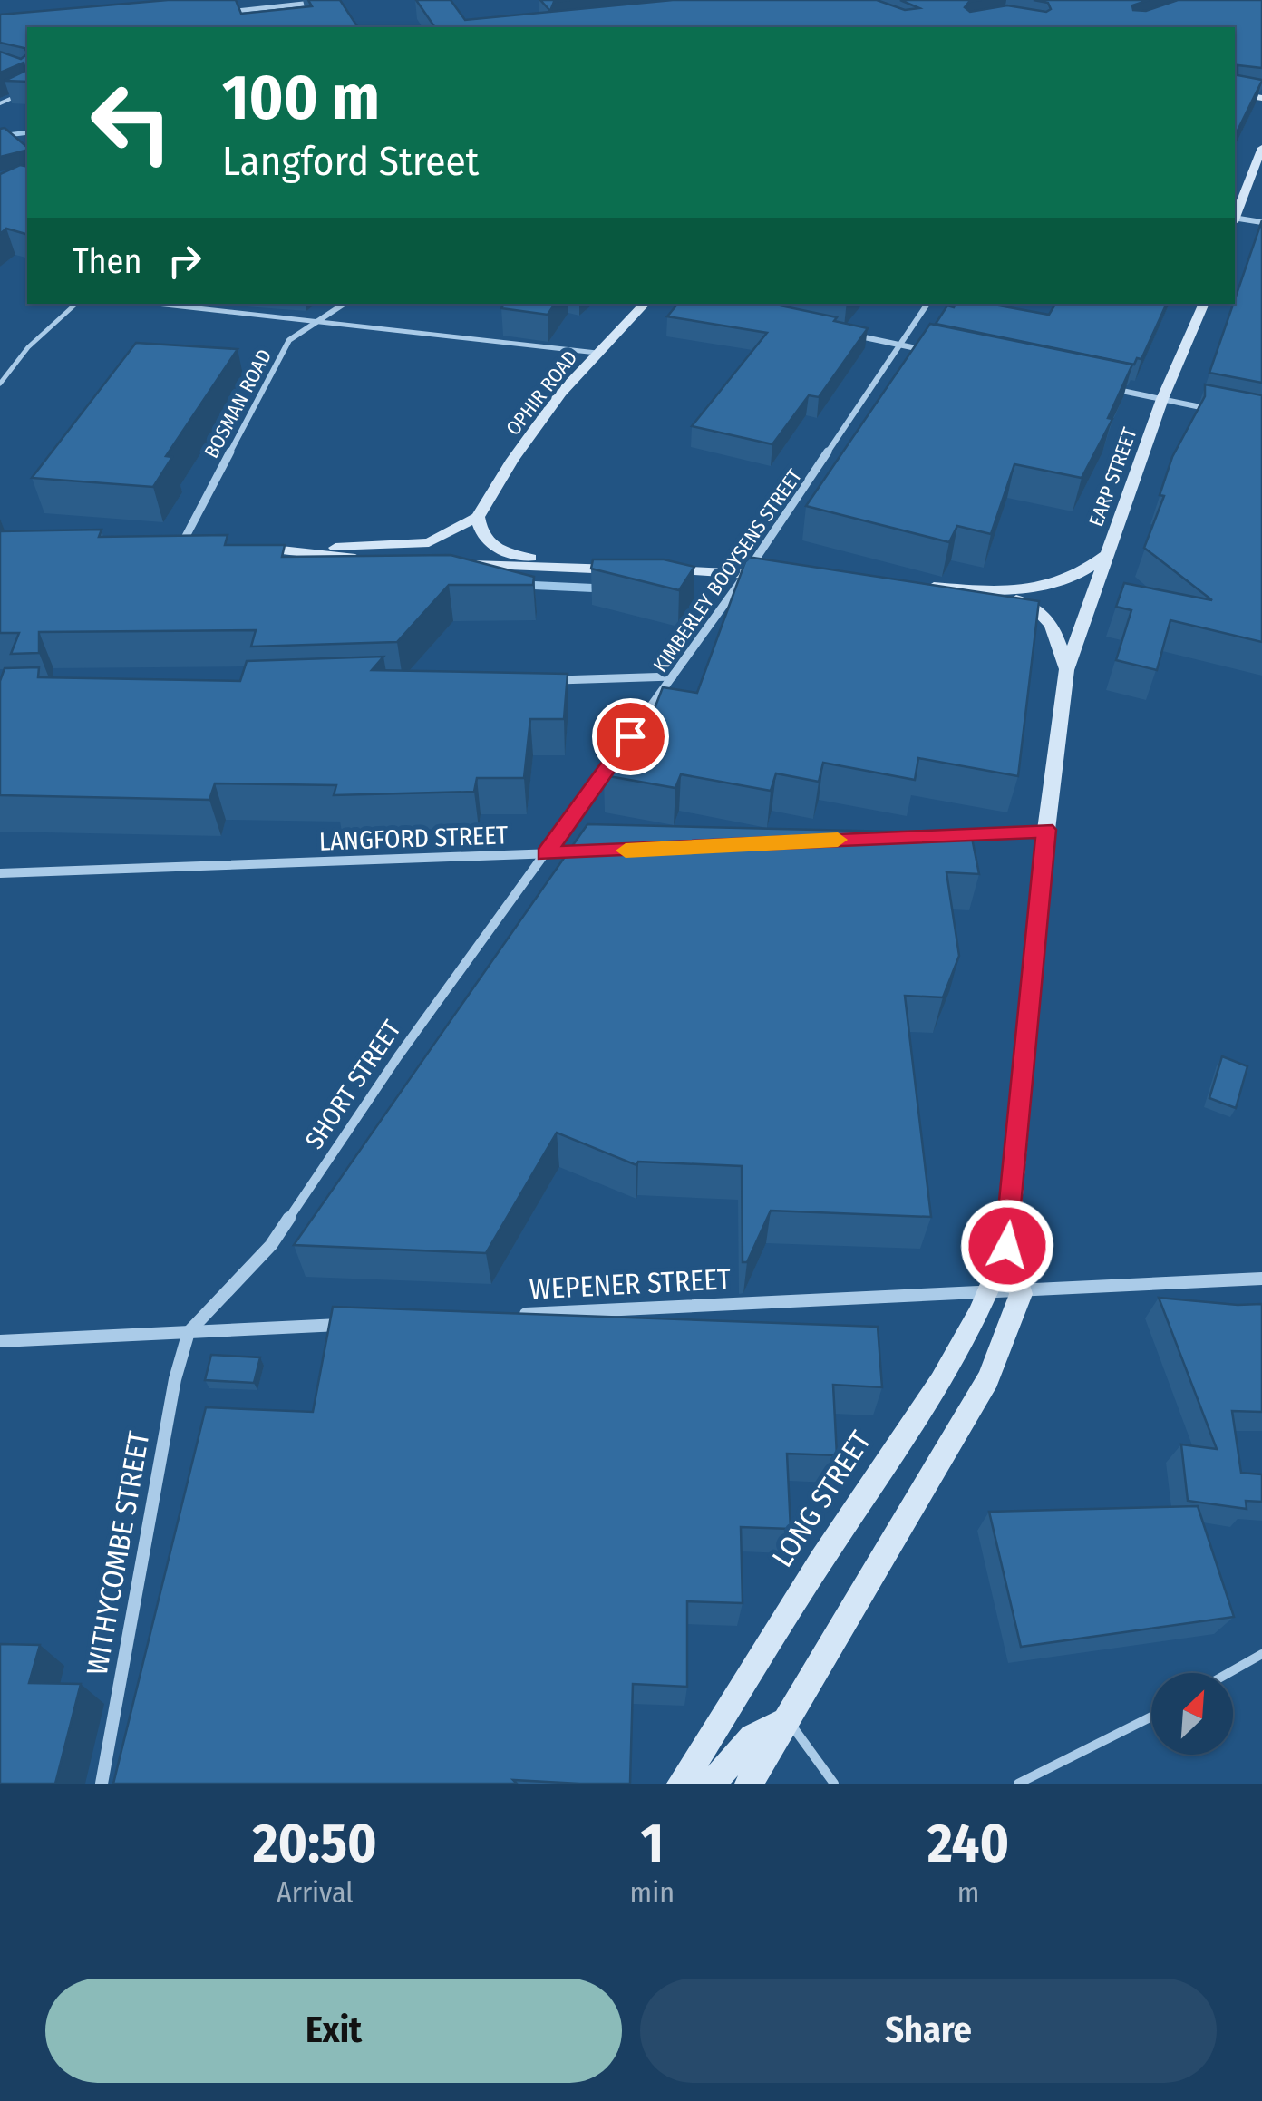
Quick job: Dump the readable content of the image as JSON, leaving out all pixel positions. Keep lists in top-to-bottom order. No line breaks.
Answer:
{"streets":{"street":["OPHIR ROAD","BOSMAN ROAD","EARP STREET","KIMBERLEY BOOYSENS STREET","LANGFORD STREET","SHORT STREET","WEPENER STREET","LONG STREET","WITHYCOMBE STREET"]},"crossings":[["EARP STREET","LONG STREET"],["KIMBERLEY BOOYSENS STREET","LANGFORD STREET"],["KIMBERLEY BOOYSENS STREET","SHORT STREET"],["LANGFORD STREET","SHORT STREET"],["SHORT STREET","WITHYCOMBE STREET"],["WEPENER STREET","LONG STREET"]],"north":"top right","page":{"turn":["100 m","Langford Street"],"then":"Then","eta":["20:50","Arrival","1","min","240","m"],"buttons":["Exit","Share"]}}
